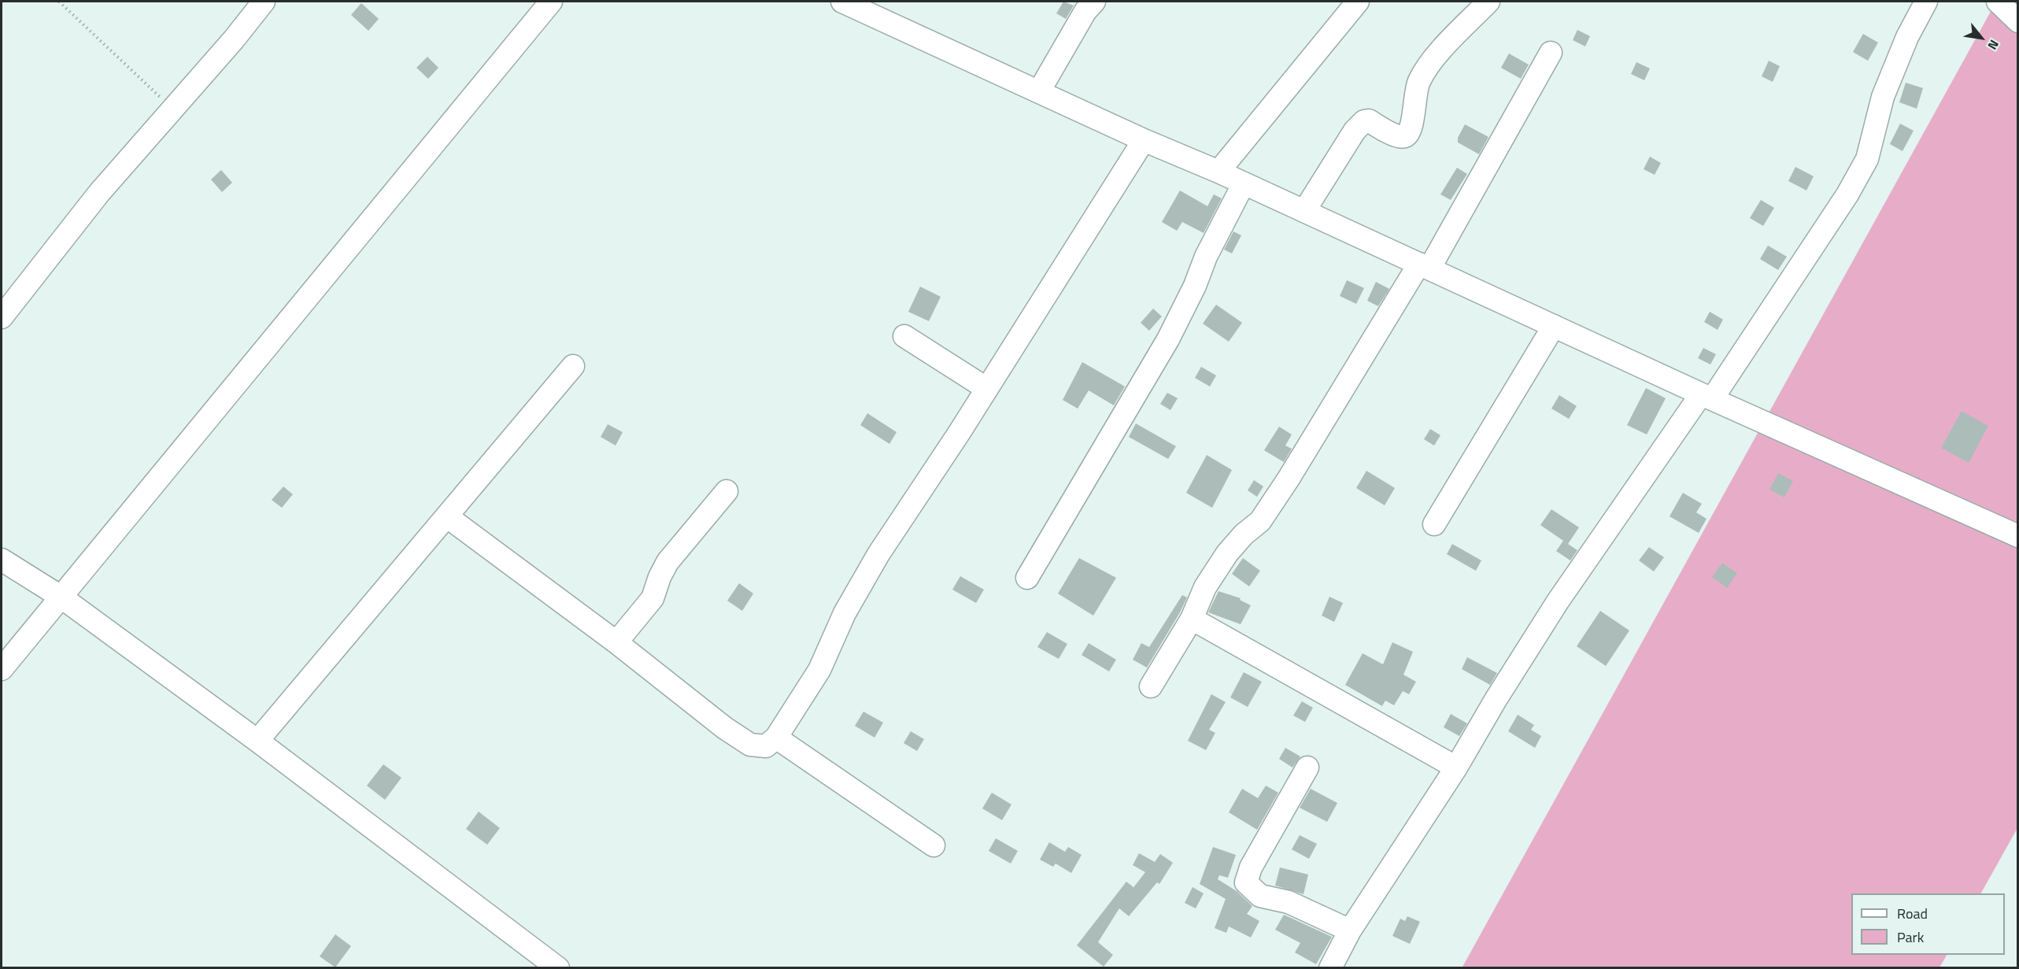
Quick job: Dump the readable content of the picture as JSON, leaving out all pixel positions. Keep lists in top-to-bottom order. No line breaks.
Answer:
{"legend":["Road","Park"],"north":"bottom right"}
